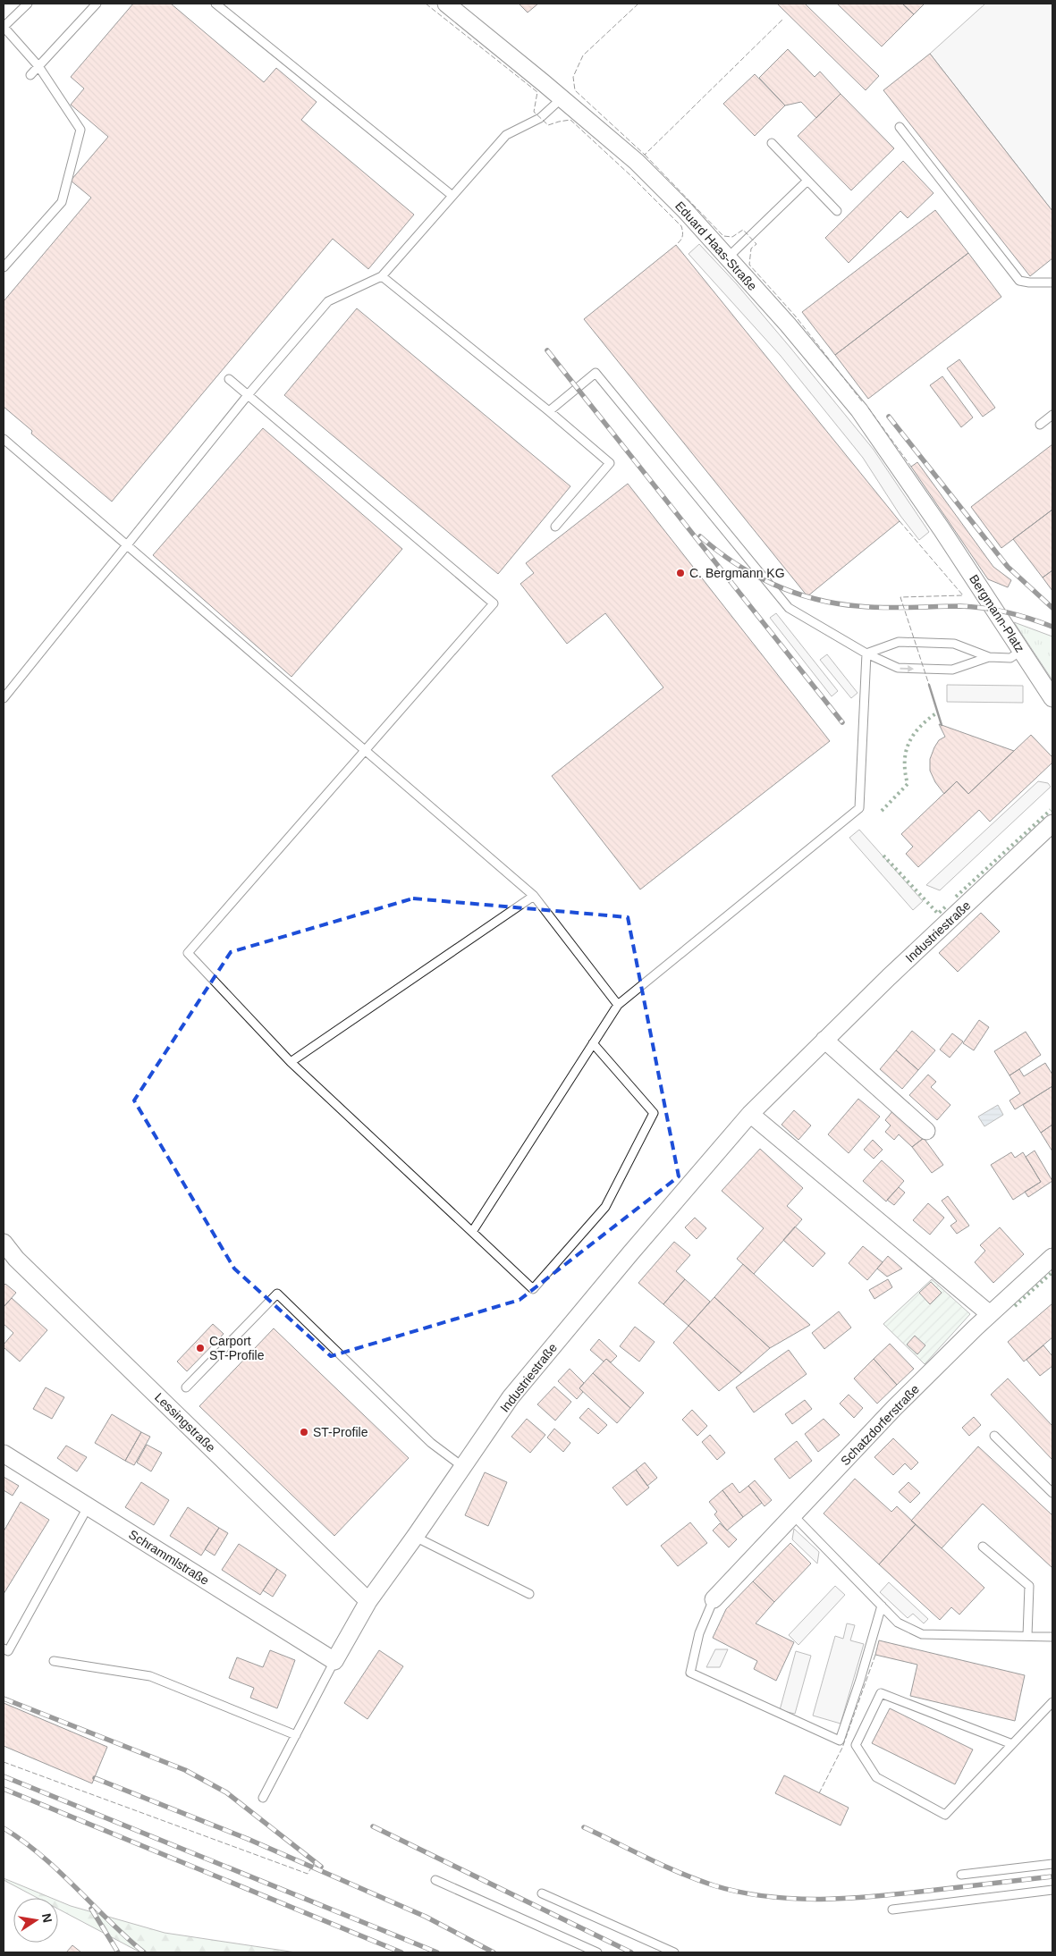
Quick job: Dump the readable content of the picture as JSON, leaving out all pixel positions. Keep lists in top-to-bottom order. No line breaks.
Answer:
{"streets":{"street":["Eduard Haas-Straße","Bergmann-Platz","Industriestraße","Lessingstraße","Schatzdorferstraße","Schrammlstraße"]},"crossings":[["Eduard Haas-Straße","Bergmann-Platz"],["Industriestraße","Lessingstraße"],["Industriestraße","Schrammlstraße"]],"places":["C. Bergmann KG","Carport ST-Profile","ST-Profile"],"north":"right"}
